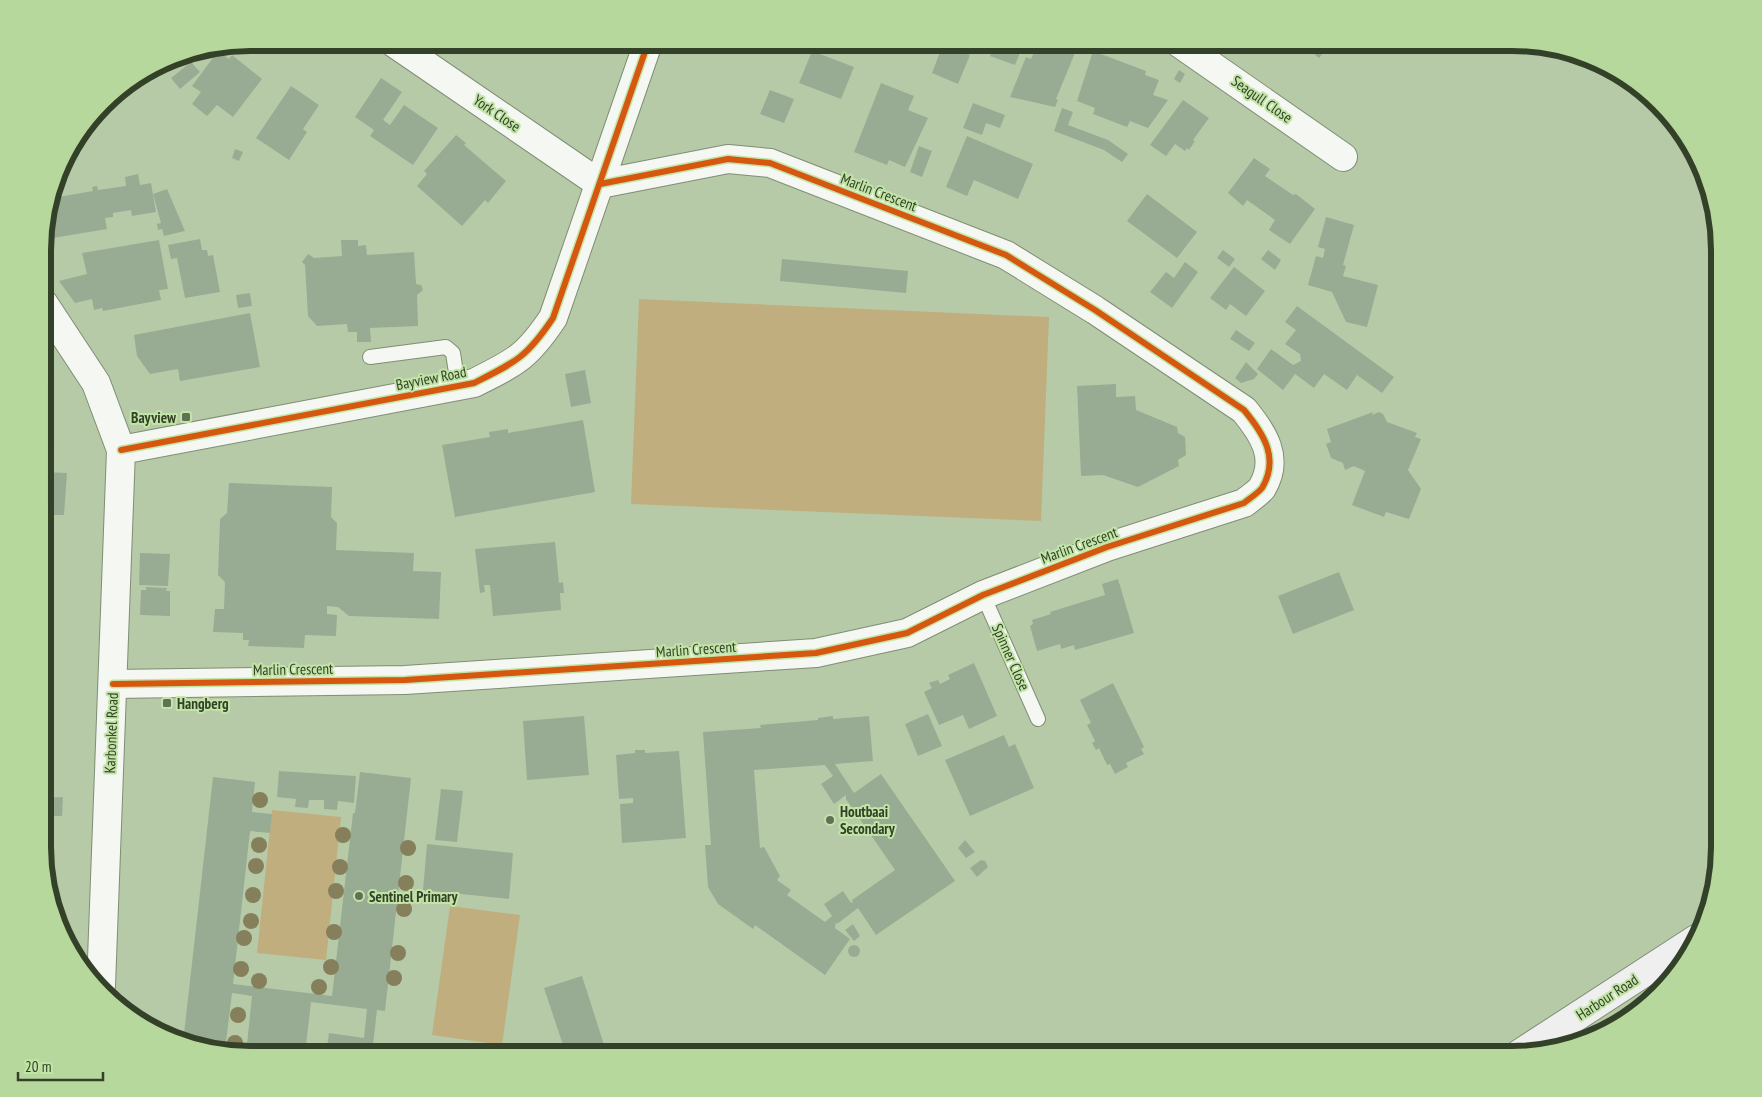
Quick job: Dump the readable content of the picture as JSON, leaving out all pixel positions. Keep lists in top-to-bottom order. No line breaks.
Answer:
{"streets":{"street":["Seagull Close","York Close","Marlin Crescent","Bayview Road","Karbonkel Road","Harbour Road"],"lane":["Spinner Close"]},"crossings":[["York Close","Marlin Crescent"],["York Close","Bayview Road"],["Marlin Crescent","Bayview Road"],["Marlin Crescent","Spinner Close"],["Marlin Crescent","Karbonkel Road"],["Bayview Road","Karbonkel Road"]],"places":{"transit":["Bayview","Hangberg"],"other":["Houtbaai Secondary","Sentinel Primary"]},"scale_bar":"20 m"}
